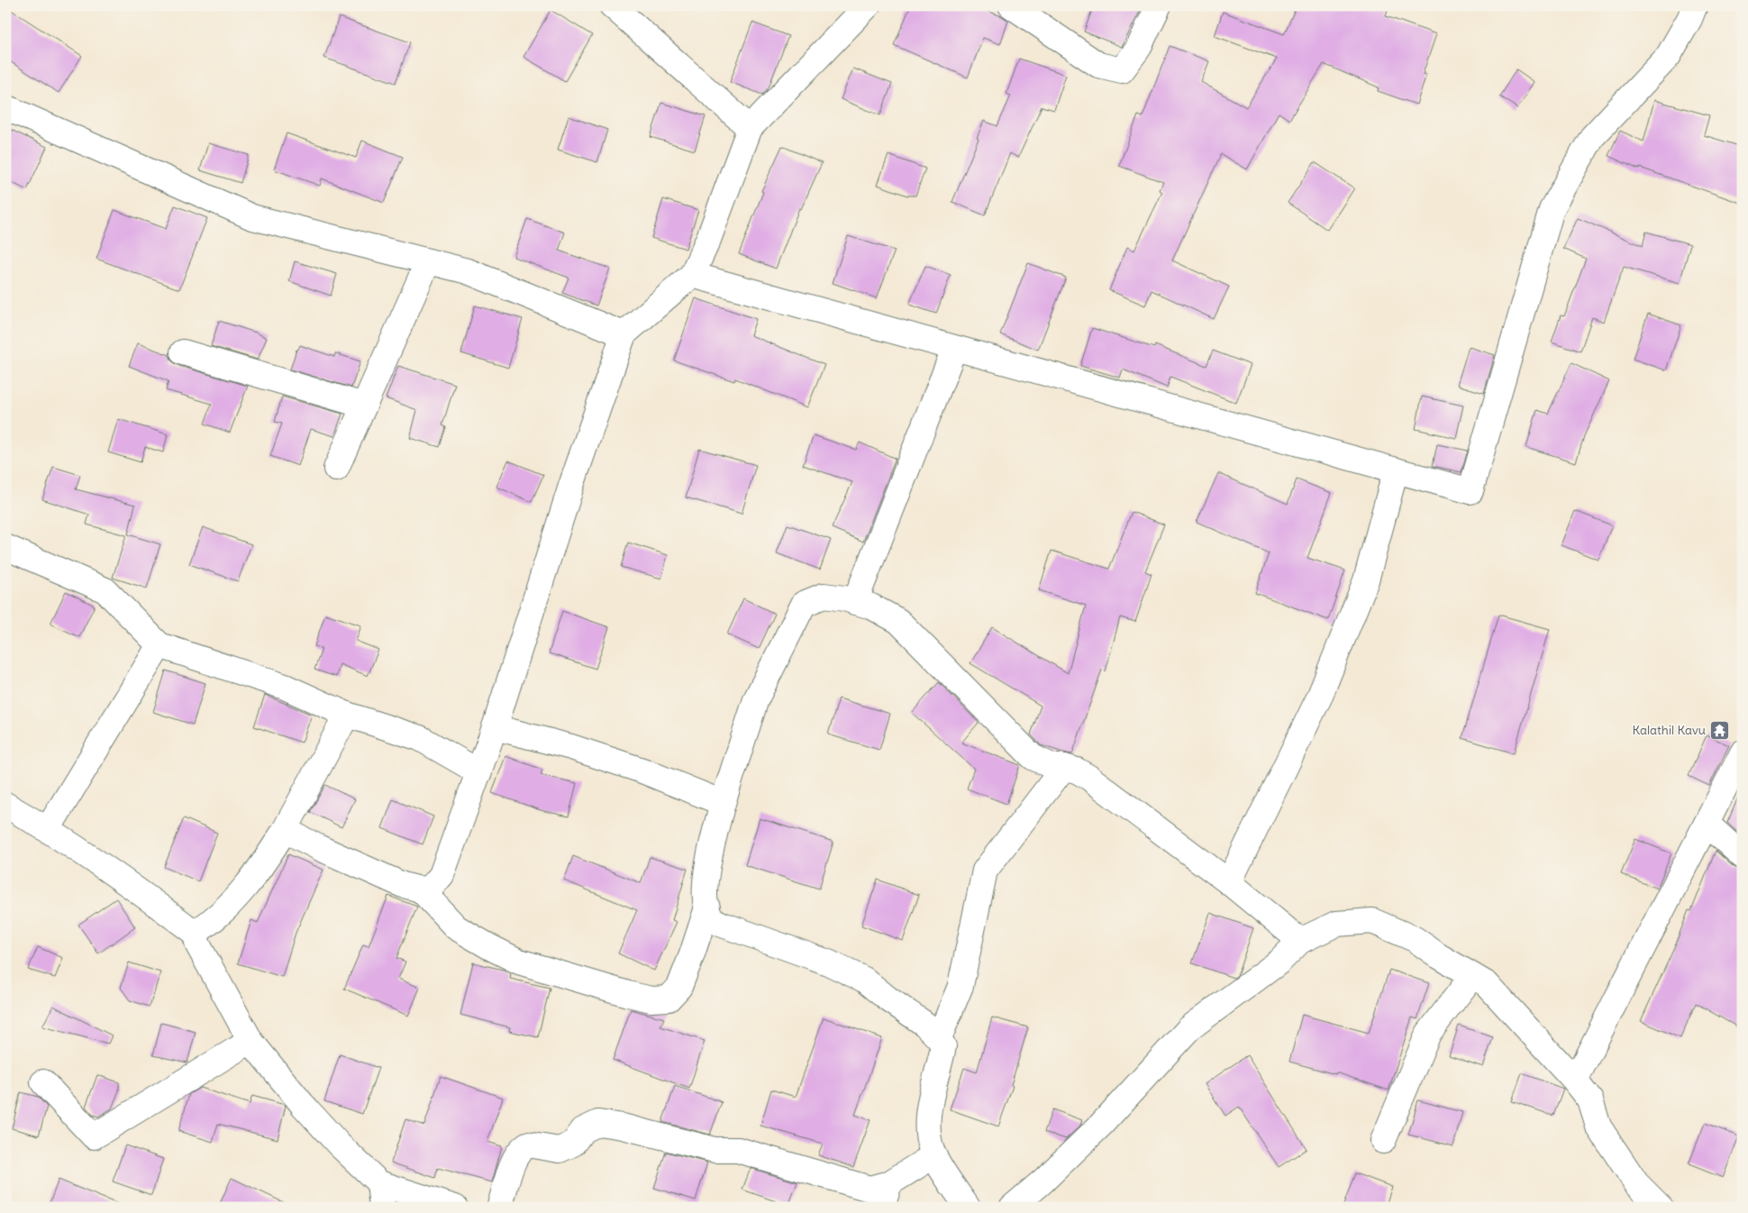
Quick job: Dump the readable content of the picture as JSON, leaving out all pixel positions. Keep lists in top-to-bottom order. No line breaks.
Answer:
{"places":{"temple":["Kalathil Kavu"]}}
